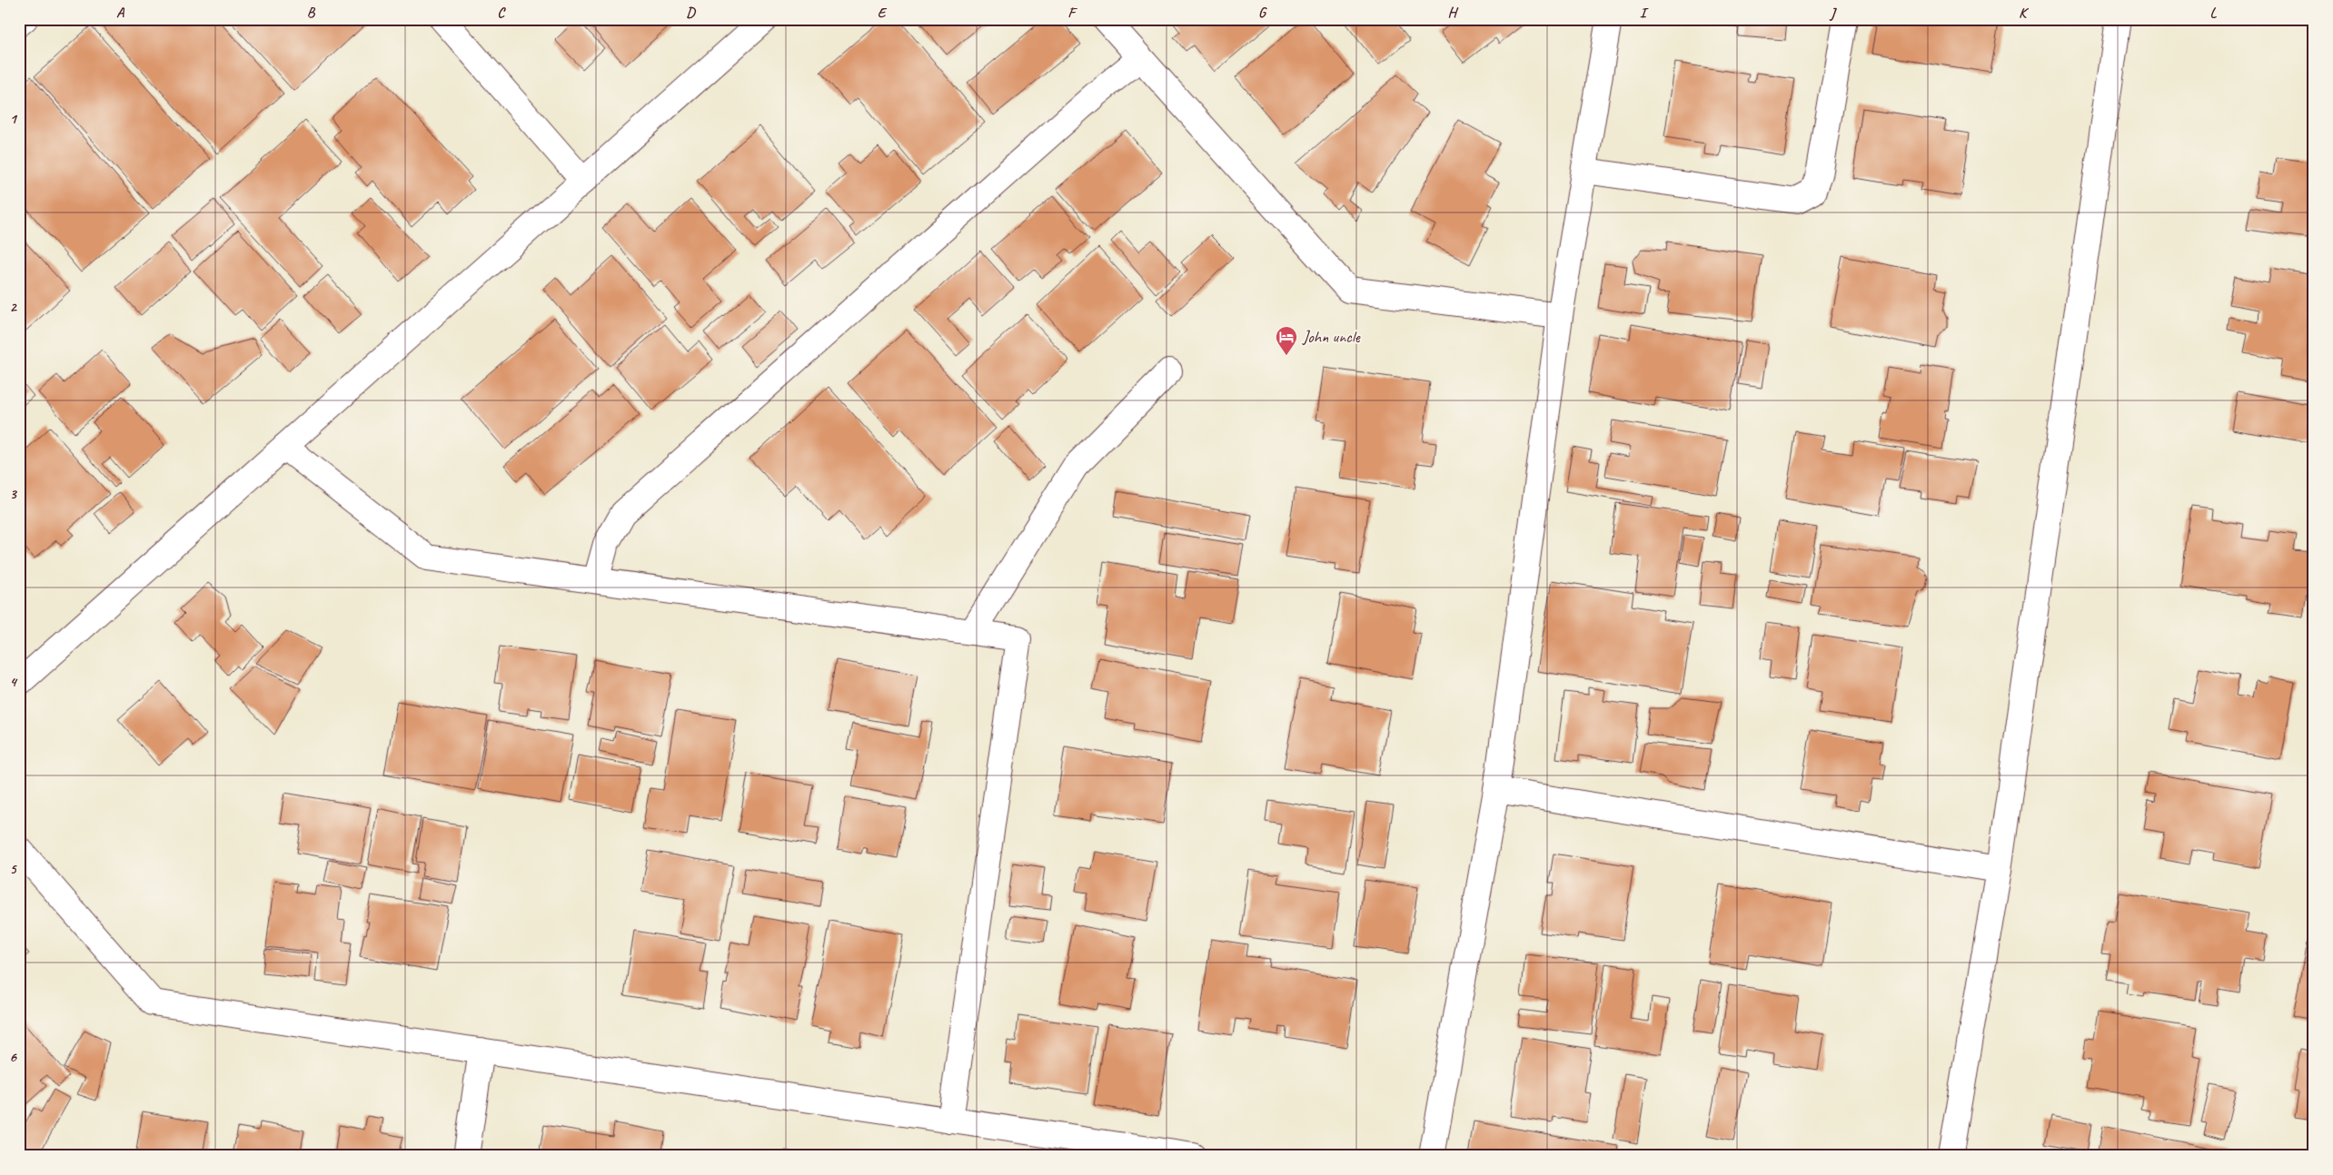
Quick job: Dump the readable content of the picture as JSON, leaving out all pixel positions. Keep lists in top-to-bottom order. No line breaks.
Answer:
{"places":{"hotel":["John uncle"]},"grid":{"columns":["A","B","C","D","E","F","G","H","I","J","K","L"],"rows":["1","2","3","4","5","6"]}}
